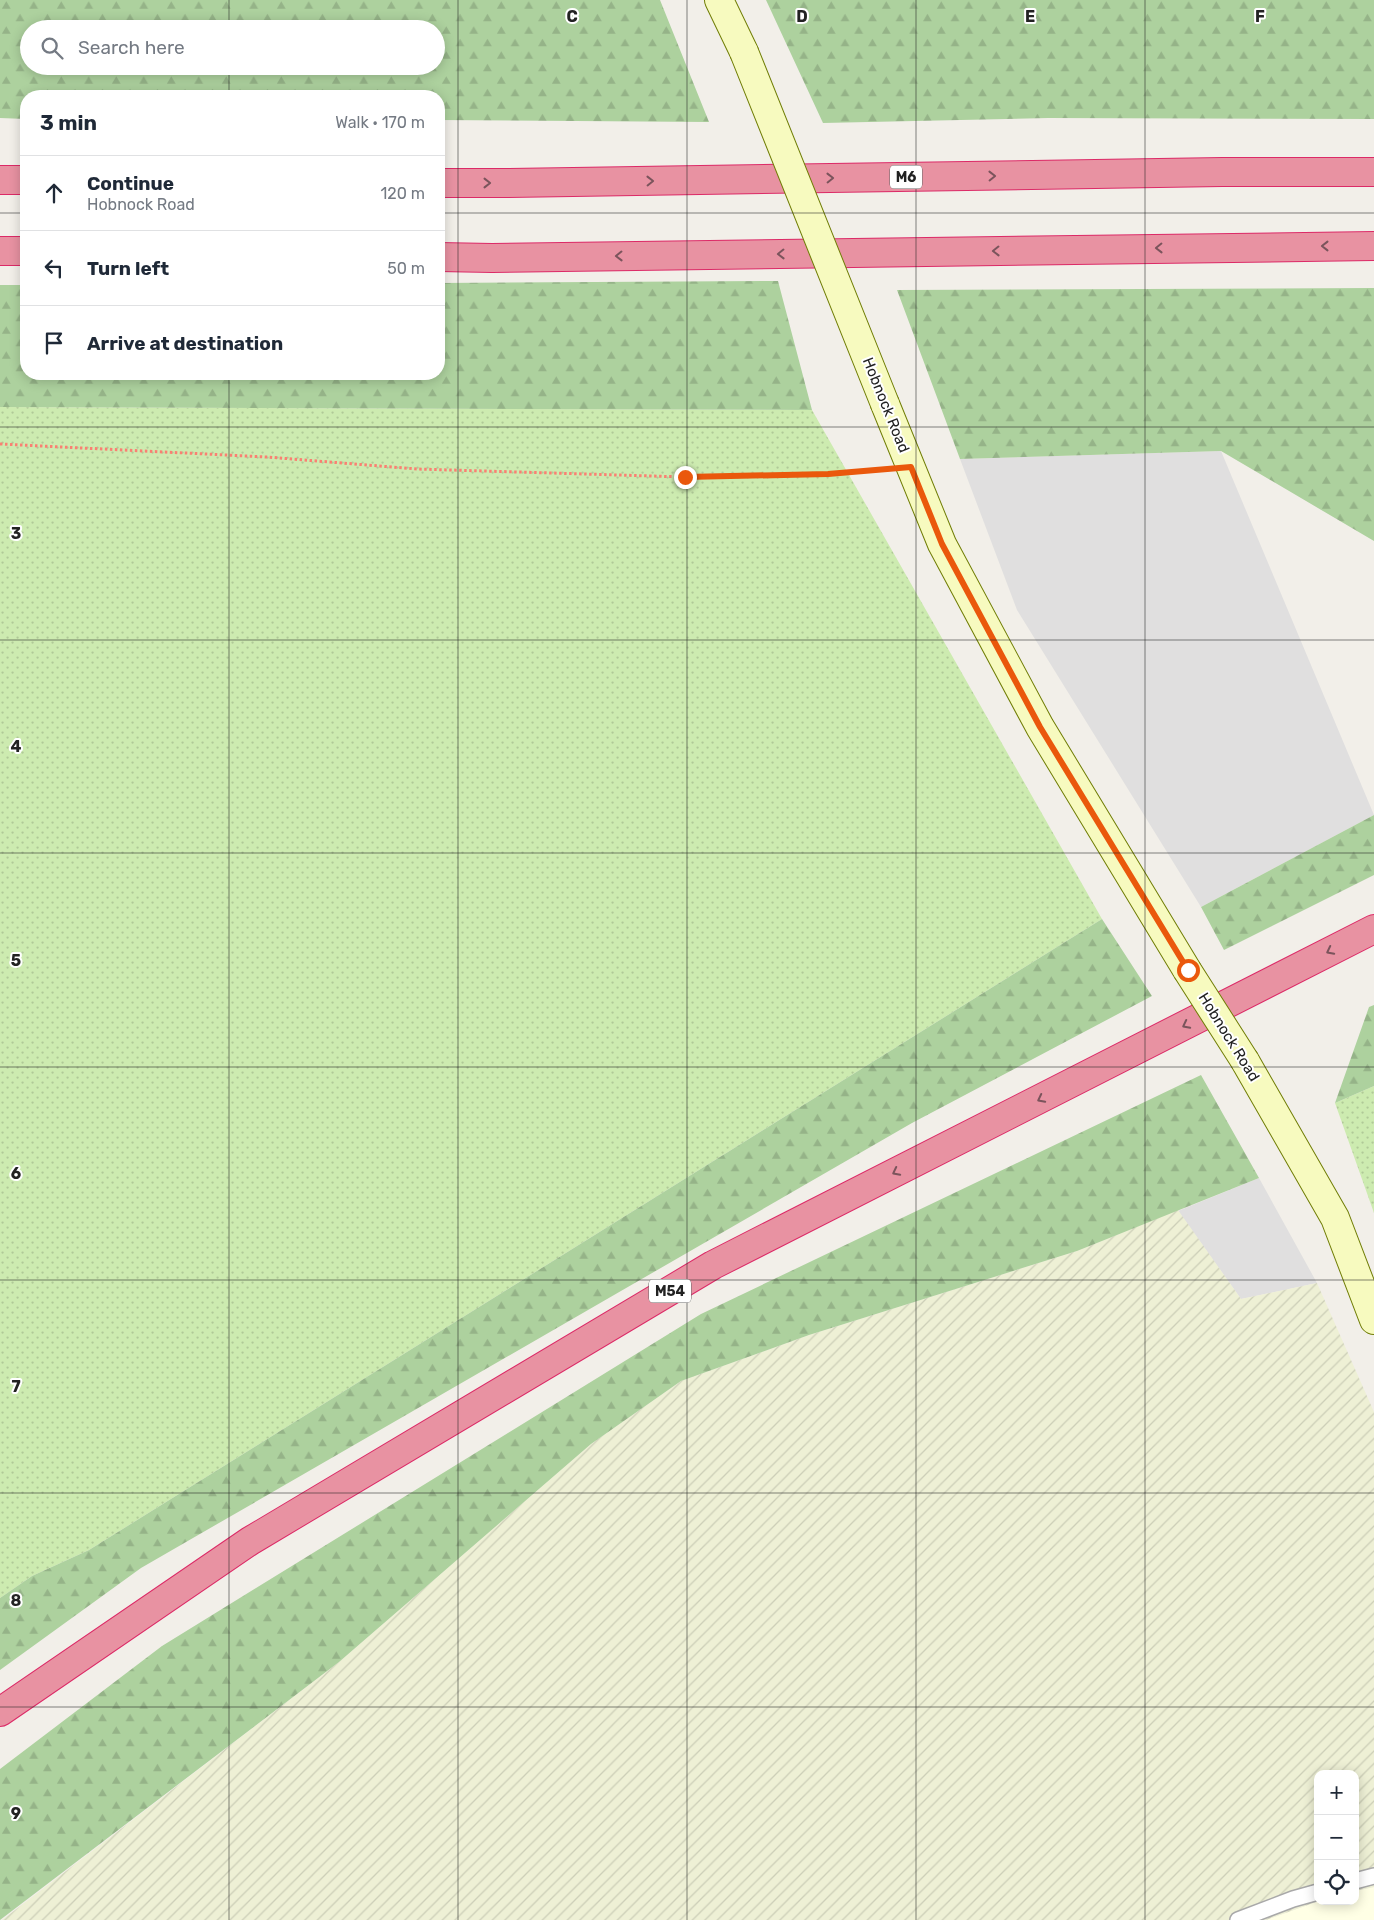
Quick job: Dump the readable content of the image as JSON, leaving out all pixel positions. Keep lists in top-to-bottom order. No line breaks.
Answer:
{"streets":{"highway":["M6","M54"],"main road":["Hobnock Road"]},"page":{"search":"Search here","heading":["3 min","Walk · 170 m"],"list":[["Continue","Hobnock Road","120 m"],["Turn left","50 m"],"Arrive at destination"],"map_buttons":["+","−"]},"grid":{"columns":["C","D","E","F"],"rows":["3","4","5","6","7","8","9"]}}
